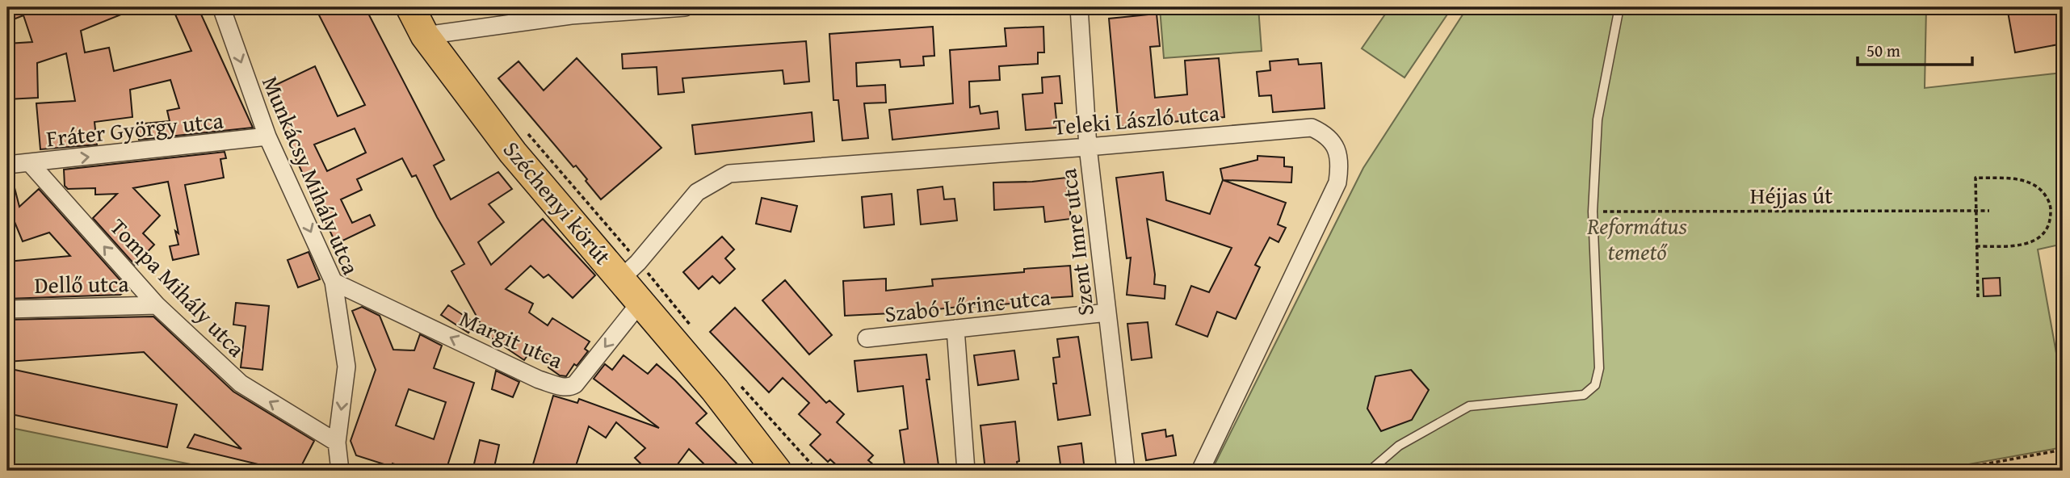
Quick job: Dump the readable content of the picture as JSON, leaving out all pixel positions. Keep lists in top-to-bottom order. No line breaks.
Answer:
{"streets":{"main road":["Széchenyi körút"],"street":["Teleki László utca","Fráter György utca","Munkácsy Mihály utca","Szent Imre utca","Dellő utca","Tompa Mihály utca","Szabó Lőrinc utca","Margit utca"],"path":["Héjjas út"]},"crossings":[["Teleki László utca","Széchenyi körút"],["Teleki László utca","Szent Imre utca"],["Fráter György utca","Munkácsy Mihály utca"],["Fráter György utca","Tompa Mihály utca"],["Munkácsy Mihály utca","Tompa Mihály utca"],["Munkácsy Mihály utca","Margit utca"],["Széchenyi körút","Margit utca"],["Szent Imre utca","Szabó Lőrinc utca"],["Dellő utca","Tompa Mihály utca"]],"one_way":["Fráter György utca","Munkácsy Mihály utca","Tompa Mihály utca","Margit utca"],"parks":["Református temető"],"scale_bar":"50 m"}
